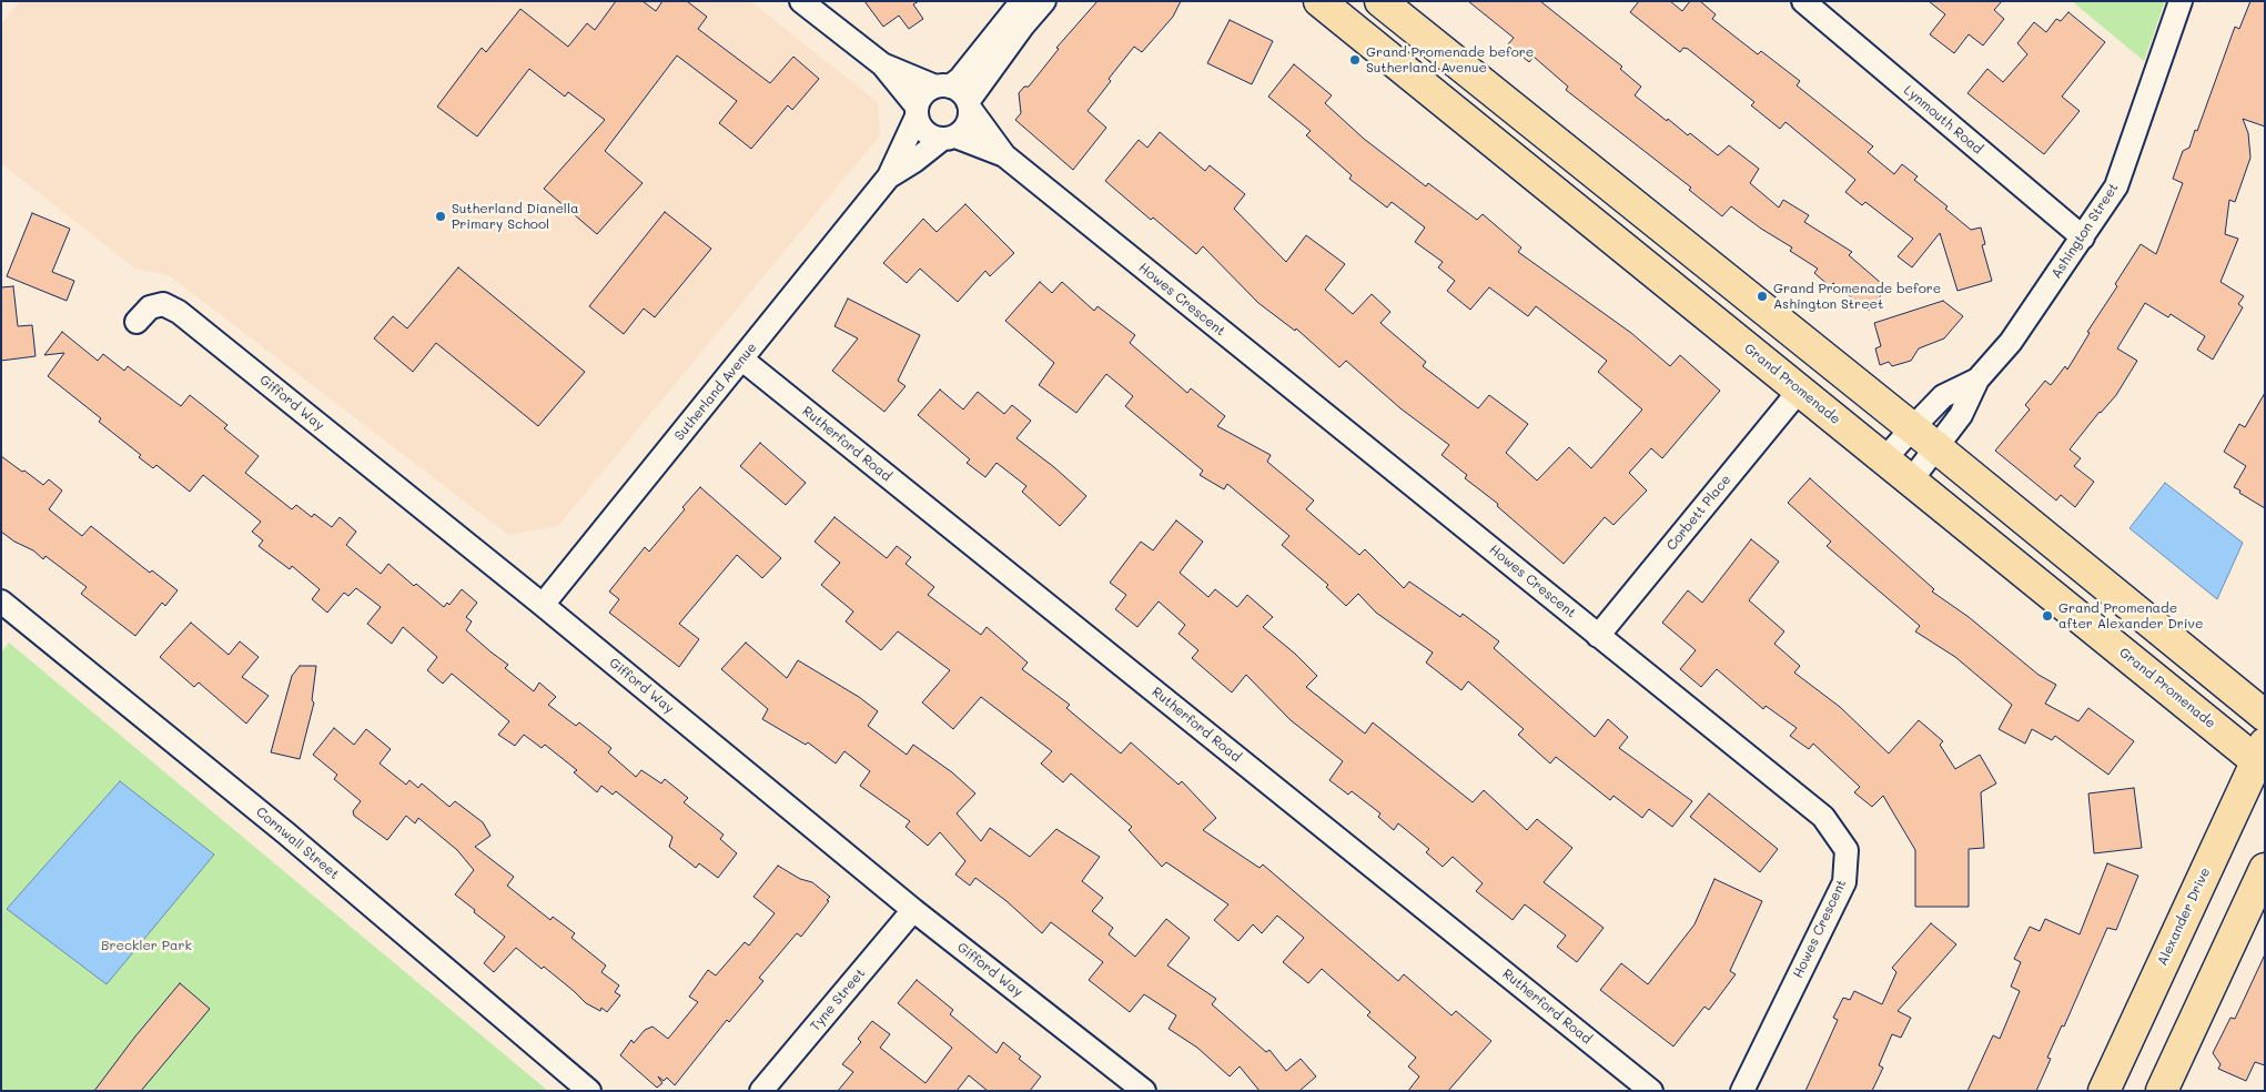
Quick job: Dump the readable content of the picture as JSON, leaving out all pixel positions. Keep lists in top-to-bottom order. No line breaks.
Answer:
{"streets":{"main road":["Grand Promenade","Alexander Drive"],"street":["Lynmouth Road","Ashington Street","Howes Crescent","Sutherland Avenue","Gifford Way","Rutherford Road","Corbett Place","Cornwall Street","Tyne Street"]},"crossings":[["Lynmouth Road","Ashington Street"],["Ashington Street","Grand Promenade"],["Howes Crescent","Sutherland Avenue"],["Howes Crescent","Corbett Place"],["Grand Promenade","Corbett Place"],["Grand Promenade","Alexander Drive"],["Sutherland Avenue","Gifford Way"],["Sutherland Avenue","Rutherford Road"],["Gifford Way","Tyne Street"]],"parks":["Breckler Park"],"places":["Grand Promenade before Sutherland Avenue","Sutherland Dianella Primary School","Grand Promenade before Ashington Street","Grand Promenade after Alexander Drive"]}
